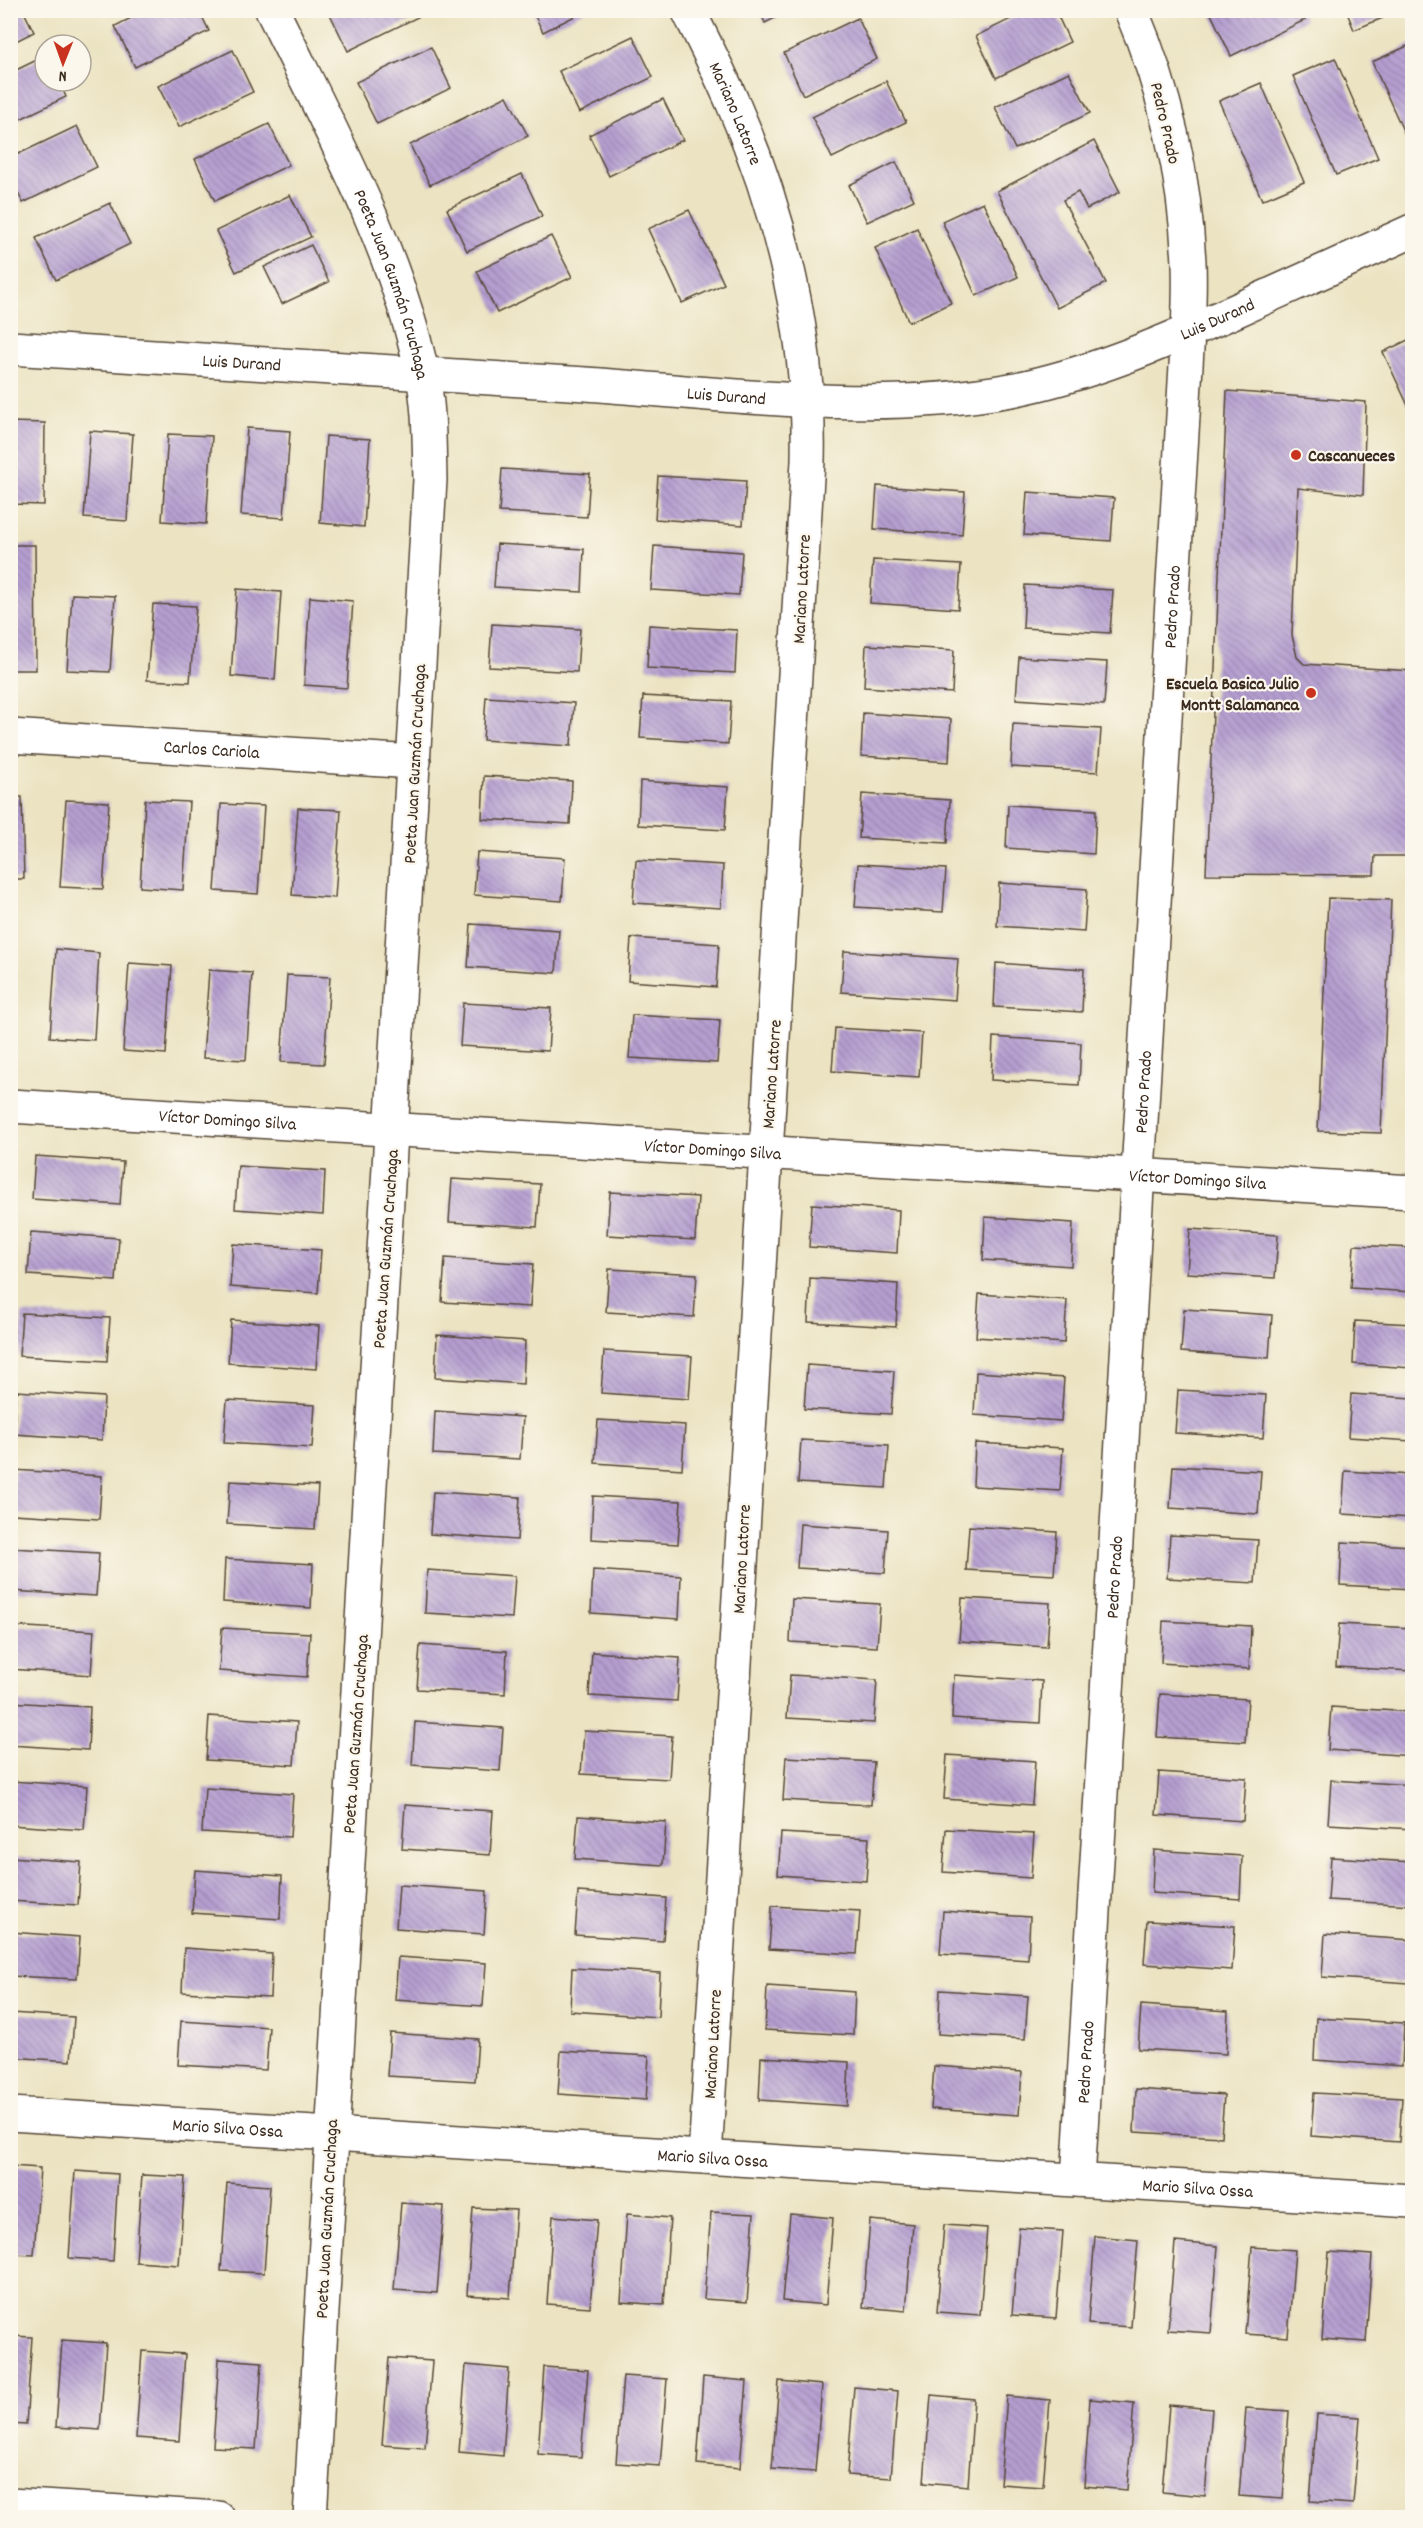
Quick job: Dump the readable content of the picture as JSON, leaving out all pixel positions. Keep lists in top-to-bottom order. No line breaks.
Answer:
{"streets":{"street":["Mariano Latorre","Pedro Prado","Poeta Juan Guzmán Cruchaga","Luis Durand","Carlos Cariola","Víctor Domingo Silva","Mario Silva Ossa"]},"crossings":[["Mariano Latorre","Luis Durand"],["Mariano Latorre","Víctor Domingo Silva"],["Mariano Latorre","Mario Silva Ossa"],["Pedro Prado","Luis Durand"],["Pedro Prado","Víctor Domingo Silva"],["Pedro Prado","Mario Silva Ossa"],["Poeta Juan Guzmán Cruchaga","Luis Durand"],["Poeta Juan Guzmán Cruchaga","Carlos Cariola"],["Poeta Juan Guzmán Cruchaga","Víctor Domingo Silva"],["Poeta Juan Guzmán Cruchaga","Mario Silva Ossa"]],"places":["Cascanueces","Escuela Basica Julio Montt Salamanca"],"north":"bottom"}
